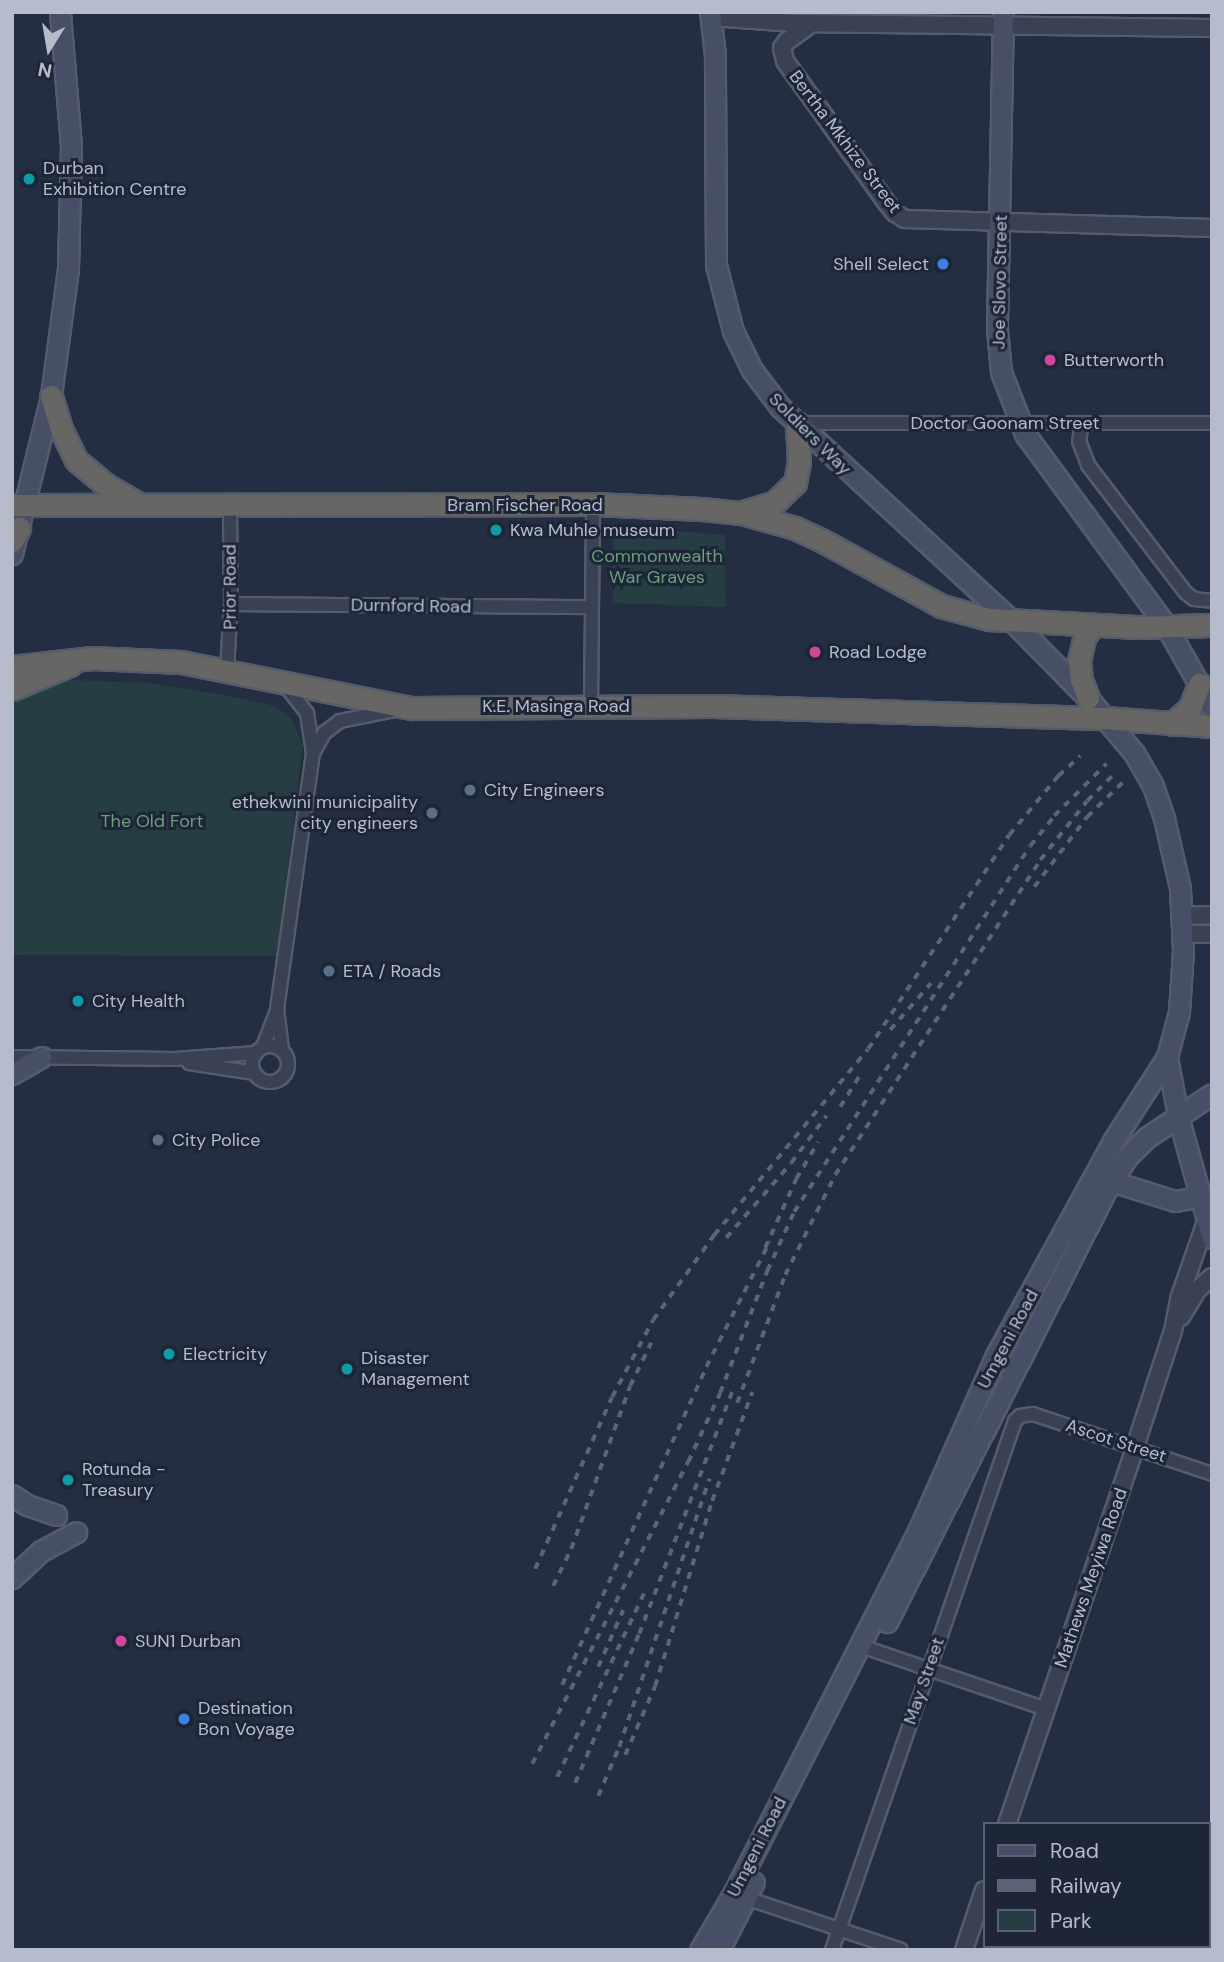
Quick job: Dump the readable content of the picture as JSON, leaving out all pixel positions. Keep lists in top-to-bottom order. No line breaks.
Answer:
{"streets":{"highway":["Bram Fischer Road","K.E. Masinga Road"],"main road":["Joe Slovo Street","Soldiers Way","Umgeni Road"],"street":["Bertha Mkhize Street","Doctor Goonam Street","Prior Road","Durnford Road","Ascot Street","Mathews Meyiwa Road","May Street"]},"crossings":[["Bertha Mkhize Street","Joe Slovo Street"],["Joe Slovo Street","Doctor Goonam Street"],["Joe Slovo Street","Soldiers Way"],["Joe Slovo Street","Bram Fischer Road"],["Joe Slovo Street","K.E. Masinga Road"],["Joe Slovo Street","Umgeni Road"],["Doctor Goonam Street","Soldiers Way"],["Soldiers Way","Bram Fischer Road"],["Soldiers Way","K.E. Masinga Road"],["Soldiers Way","Umgeni Road"],["Bram Fischer Road","Prior Road"],["Bram Fischer Road","K.E. Masinga Road"],["Bram Fischer Road","Umgeni Road"],["Prior Road","Durnford Road"],["Prior Road","K.E. Masinga Road"],["K.E. Masinga Road","Umgeni Road"],["Ascot Street","Mathews Meyiwa Road"],["Ascot Street","May Street"]],"parks":["Commonwealth War Graves","The Old Fort"],"places":["Durban Exhibition Centre","Shell Select","Butterworth","Kwa Muhle museum","Road Lodge","City Engineers","ethekwini municipality city engineers","ETA / Roads","City Health","City Police","Electricity","Disaster Management","Rotunda - Treasury","SUN1 Durban","Destination Bon Voyage"],"legend":["Road","Railway","Park"],"north":"bottom"}
